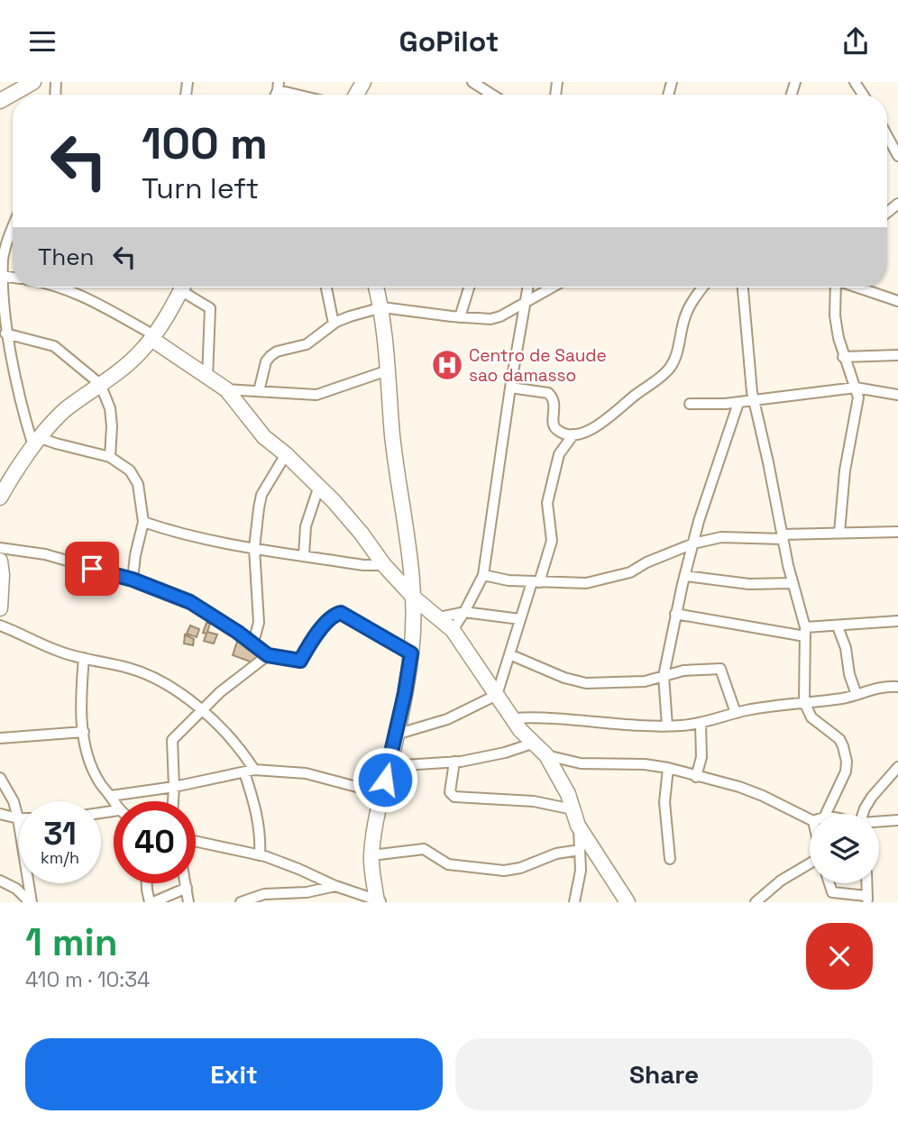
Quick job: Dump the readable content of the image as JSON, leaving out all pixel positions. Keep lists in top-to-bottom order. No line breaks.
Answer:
{"places":{"hospital":["Centro de Saude sao damasso"]},"page":{"header":"GoPilot","turn":["100 m","Turn left"],"then":"Then","speed":"31 km/h","limit":"40","heading":["1 min","410 m · 10:34"],"buttons":["Exit","Share"]}}
